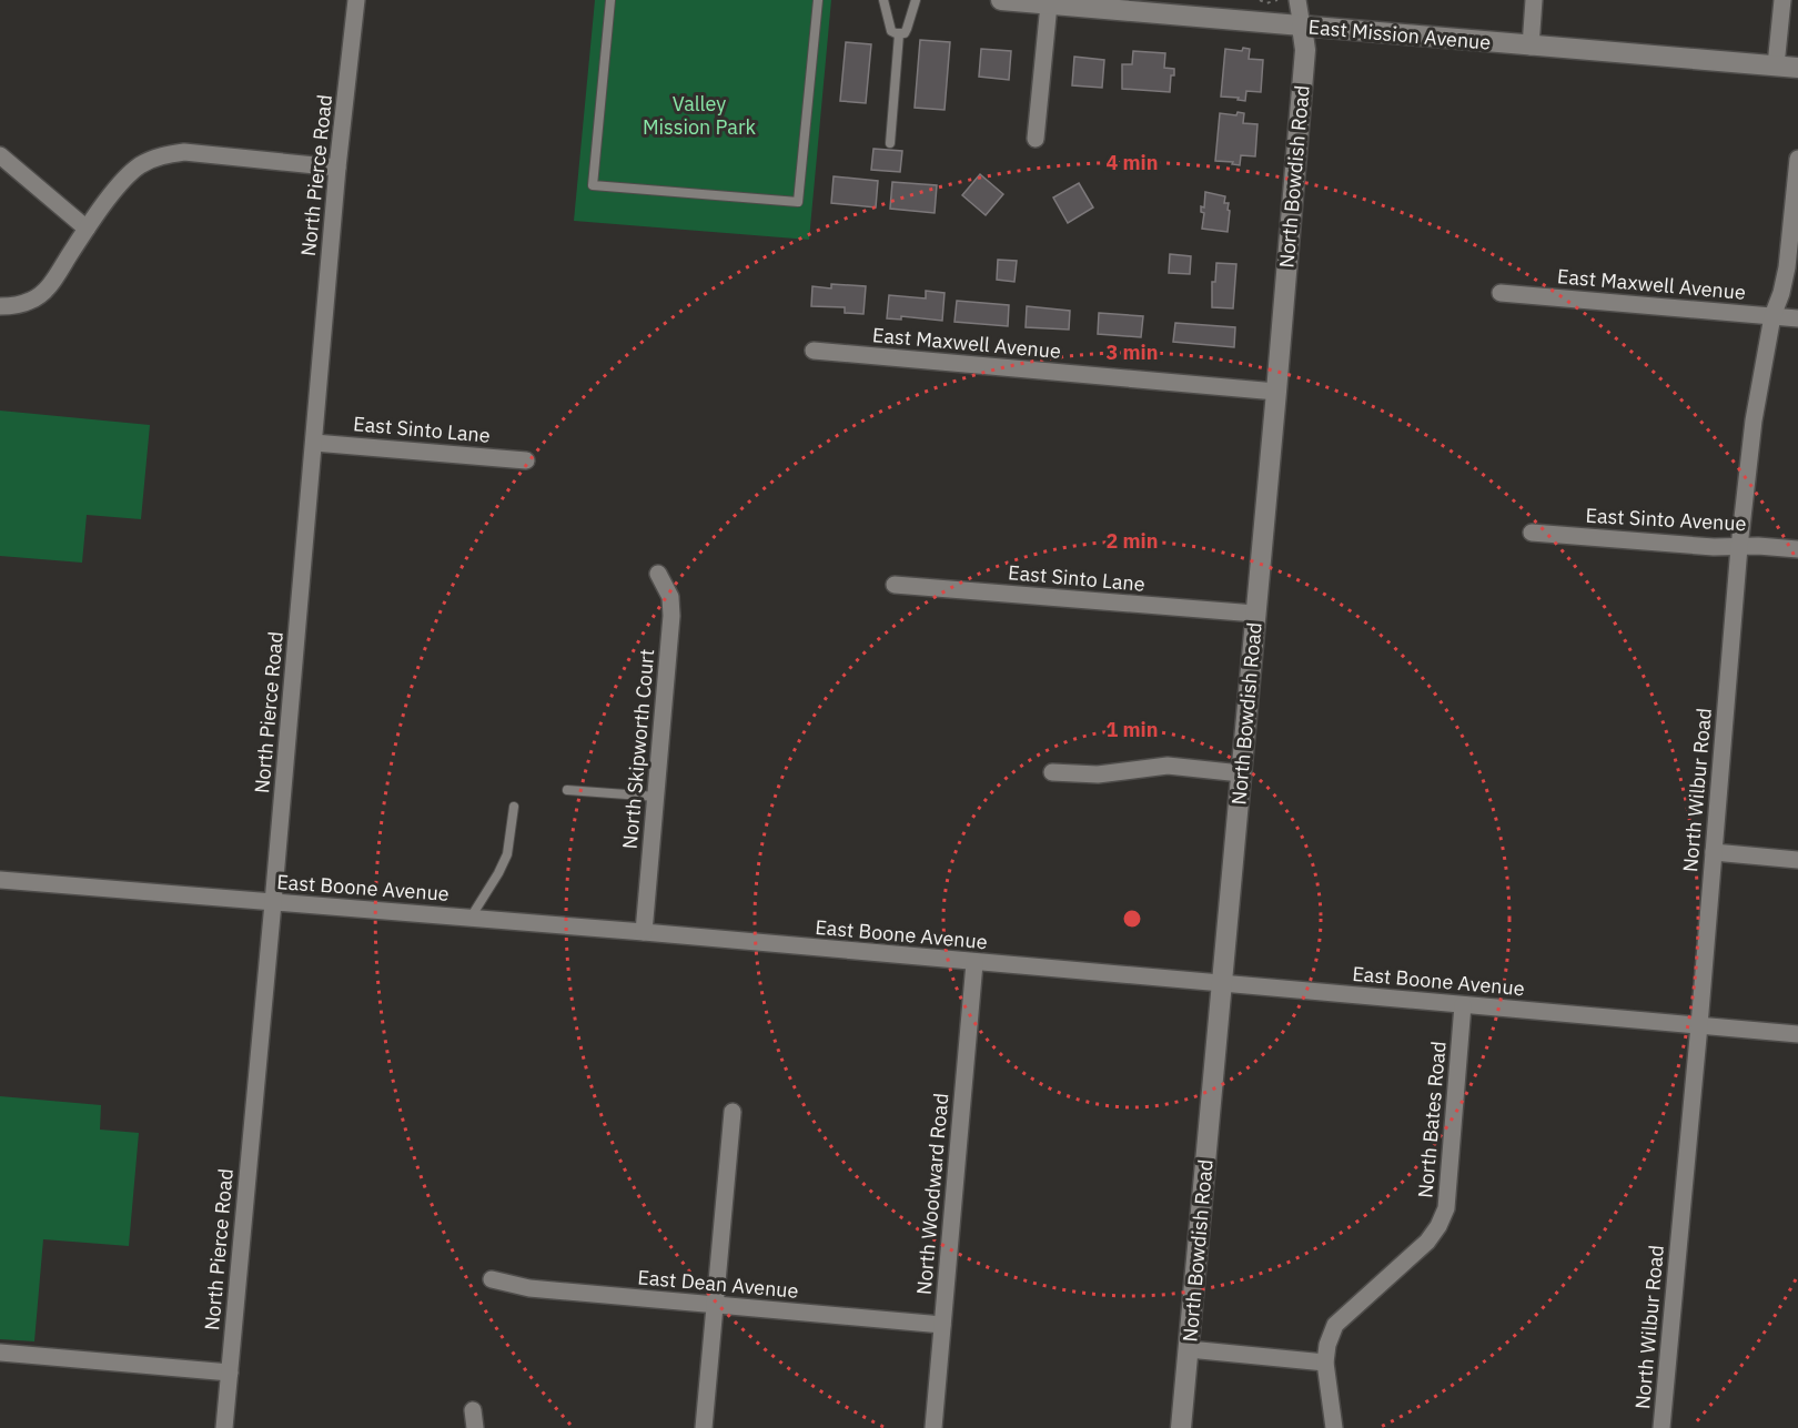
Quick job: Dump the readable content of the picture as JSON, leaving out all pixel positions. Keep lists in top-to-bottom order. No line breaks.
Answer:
{"streets":{"street":["East Mission Avenue","North Pierce Road","North Bowdish Road","East Maxwell Avenue","East Sinto Lane","East Sinto Avenue","North Skipworth Court","North Wilbur Road","East Boone Avenue","North Bates Road","North Woodward Road","East Dean Avenue"]},"crossings":[["East Mission Avenue","North Bowdish Road"],["North Pierce Road","East Sinto Lane"],["North Pierce Road","East Boone Avenue"],["North Bowdish Road","East Maxwell Avenue"],["North Bowdish Road","East Sinto Lane"],["North Bowdish Road","East Boone Avenue"],["East Maxwell Avenue","North Wilbur Road"],["East Sinto Avenue","North Wilbur Road"],["North Skipworth Court","East Boone Avenue"],["North Wilbur Road","East Boone Avenue"],["East Boone Avenue","North Bates Road"],["East Boone Avenue","North Woodward Road"],["North Woodward Road","East Dean Avenue"]],"parks":["Valley Mission Park"],"rings":["4 min","3 min","2 min","1 min"]}
